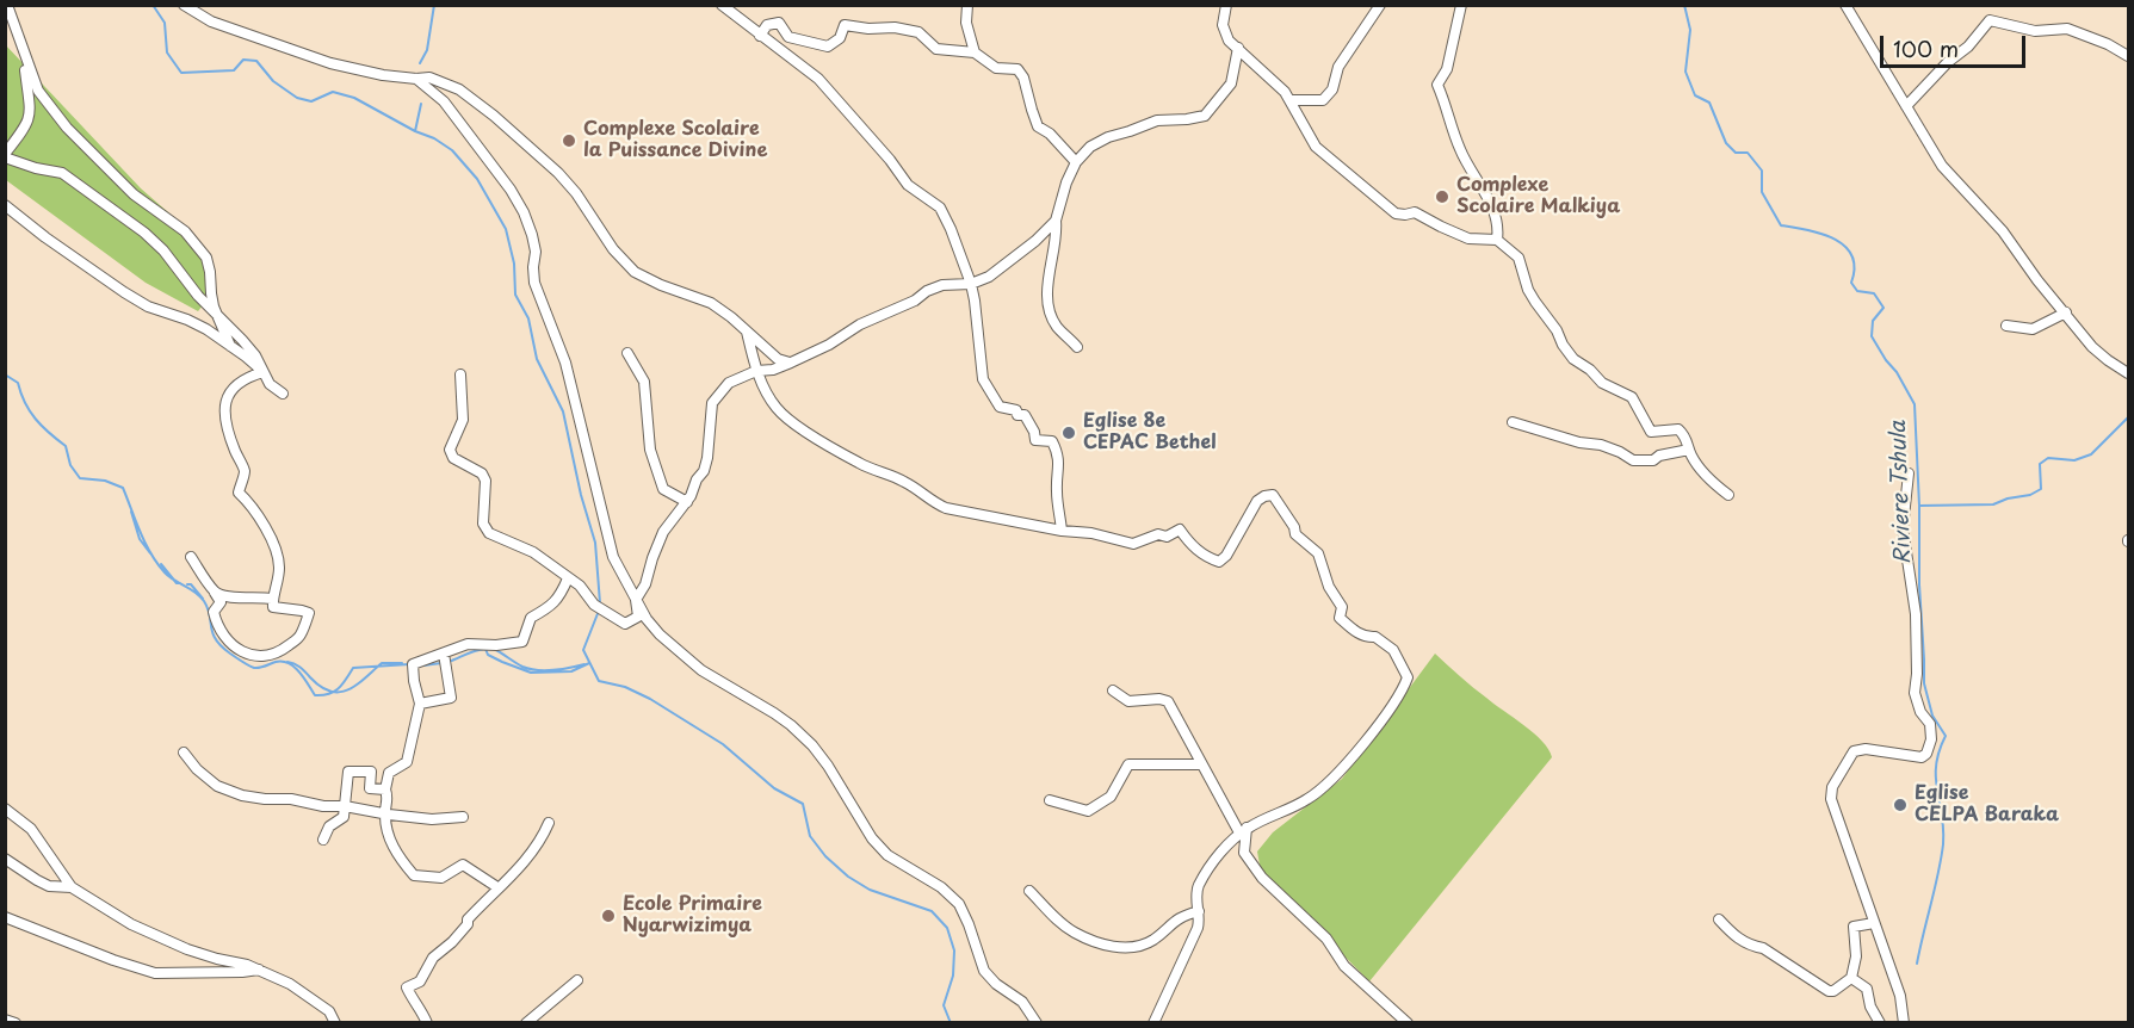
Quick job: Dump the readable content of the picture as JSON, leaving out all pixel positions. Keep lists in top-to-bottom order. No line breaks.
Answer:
{"water":["Riviere Tshula"],"places":["Complexe Scolaire la Puissance Divine","Complexe Scolaire Malkiya","Eglise 8e CEPAC Bethel","Eglise CELPA Baraka","Ecole Primaire Nyarwizimya"],"scale_bar":"100 m"}
